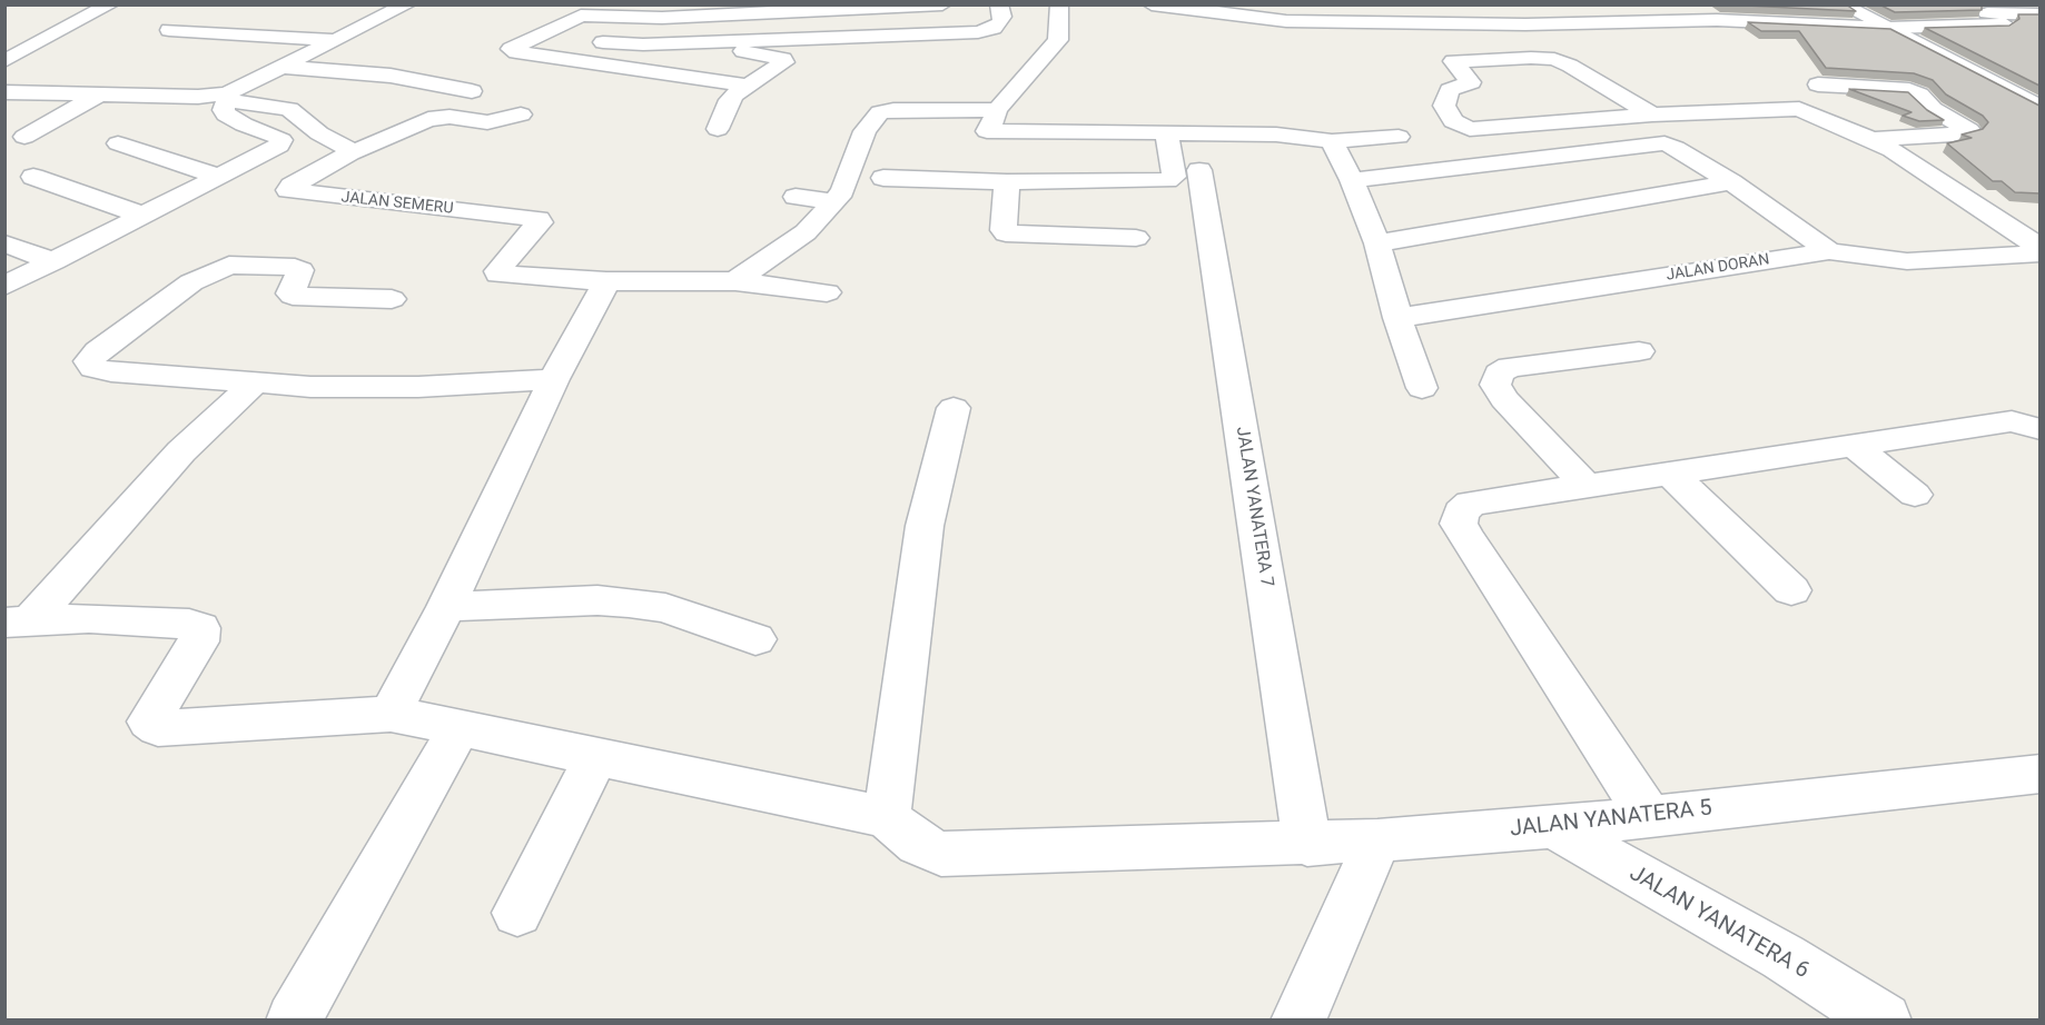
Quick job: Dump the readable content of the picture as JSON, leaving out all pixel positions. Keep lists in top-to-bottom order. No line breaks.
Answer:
{"streets":{"street":["JALAN SEMERU","JALAN DORAN","JALAN YANATERA 7","JALAN YANATERA 5","JALAN YANATERA 6"]},"crossings":[["JALAN YANATERA 7","JALAN YANATERA 5"],["JALAN YANATERA 5","JALAN YANATERA 6"]]}
